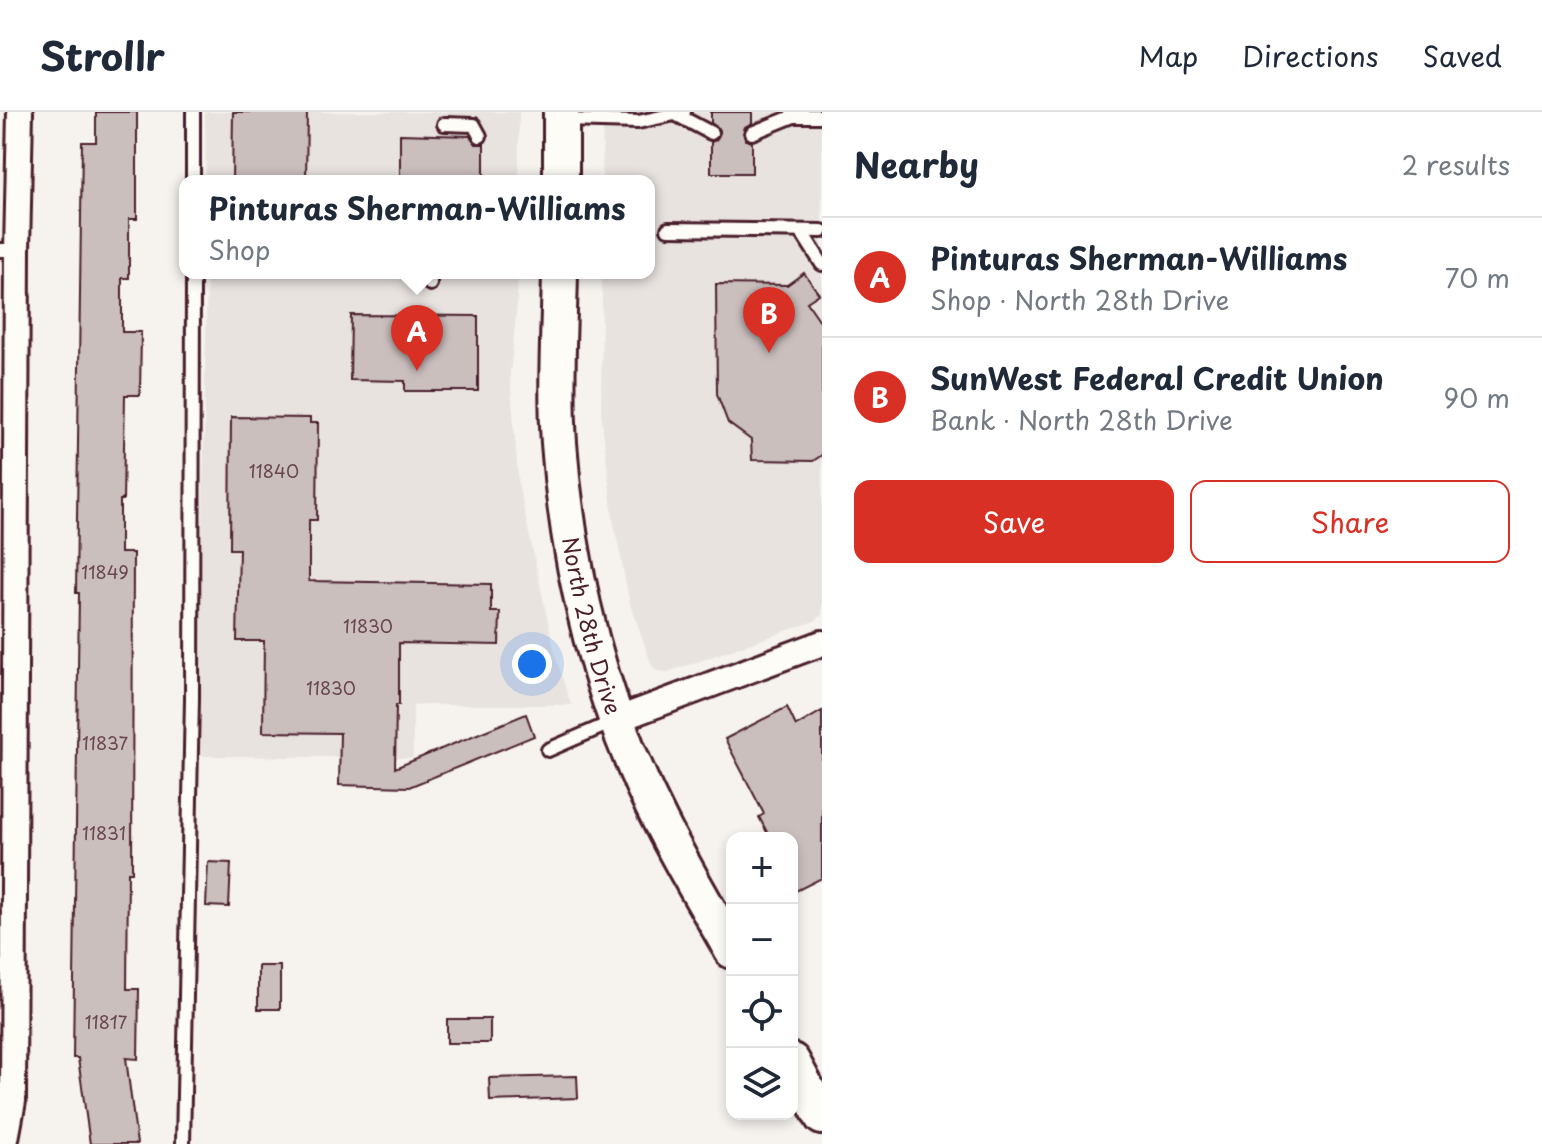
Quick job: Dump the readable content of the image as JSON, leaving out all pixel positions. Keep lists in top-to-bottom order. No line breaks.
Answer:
{"streets":{"street":["North 28th Drive"]},"house_numbers":["11840","11849","11830","11830","11837","11831","11817"],"page":{"header":"Strollr","nav":["Map","Directions","Saved"],"heading":["Nearby","2 results"],"popup":["Pinturas Sherman-Williams","Shop"],"list":[{"mark":"A","name":"Pinturas Sherman-Williams","note":"Shop · North 28th Drive","value":"70 m"},{"mark":"B","name":"SunWest Federal Credit Union","note":"Bank · North 28th Drive","value":"90 m"}],"pins":["B","A"],"buttons":["Save","Share"],"map_buttons":["+","−"]}}
